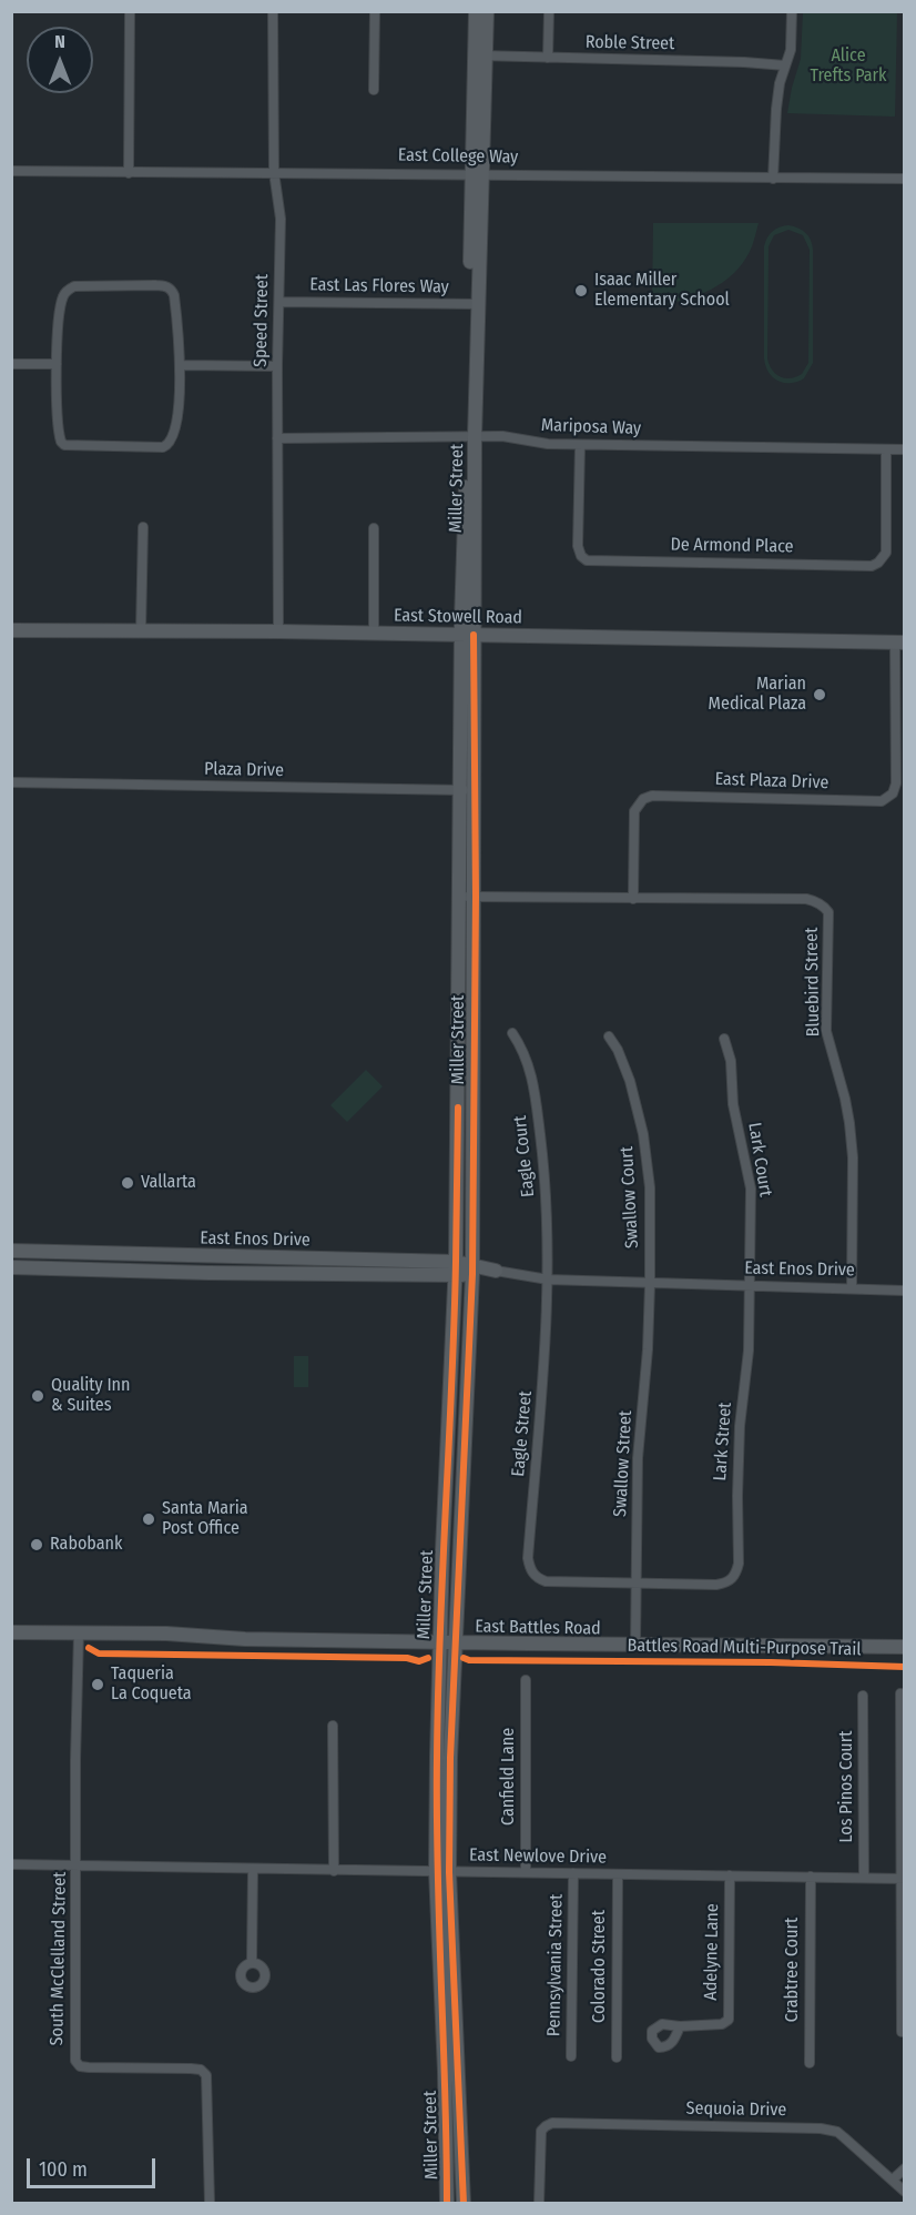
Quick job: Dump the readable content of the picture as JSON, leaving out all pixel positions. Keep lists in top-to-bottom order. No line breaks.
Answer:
{"streets":{"street":["Roble Street","East College Way","East Las Flores Way","Speed Street","Mariposa Way","Miller Street","De Armond Place","East Stowell Road","Plaza Drive","East Plaza Drive","Bluebird Street","Eagle Court","Lark Court","Swallow Court","East Enos Drive","Eagle Street","Lark Street","Swallow Street","East Battles Road","Canfield Lane","Los Pinos Court","East Newlove Drive","Adelyne Lane","South McClelland Street","Pennsylvania Street","Colorado Street","Crabtree Court","Sequoia Drive"],"cycle path":["Battles Road Multi-Purpose Trail"]},"crossings":[["Roble Street","Miller Street"],["East College Way","Speed Street"],["East College Way","Miller Street"],["East Las Flores Way","Speed Street"],["East Las Flores Way","Miller Street"],["Speed Street","Mariposa Way"],["Speed Street","East Stowell Road"],["Mariposa Way","Miller Street"],["Mariposa Way","De Armond Place"],["Miller Street","East Stowell Road"],["Miller Street","Plaza Drive"],["Miller Street","East Enos Drive"],["Miller Street","East Battles Road"],["Miller Street","East Newlove Drive"],["East Stowell Road","East Plaza Drive"],["East Plaza Drive","Bluebird Street"],["Bluebird Street","East Enos Drive"],["Eagle Court","East Enos Drive"],["Eagle Court","Eagle Street"],["Lark Court","East Enos Drive"],["Lark Court","Lark Street"],["Swallow Court","East Enos Drive"],["Swallow Court","Swallow Street"],["East Enos Drive","Eagle Street"],["East Enos Drive","Lark Street"],["East Enos Drive","Swallow Street"],["Eagle Street","Lark Street"],["Eagle Street","Swallow Street"],["Lark Street","Swallow Street"],["Swallow Street","East Battles Road"],["East Battles Road","South McClelland Street"],["Canfield Lane","East Newlove Drive"],["Los Pinos Court","East Newlove Drive"],["East Newlove Drive","Adelyne Lane"],["East Newlove Drive","South McClelland Street"],["East Newlove Drive","Pennsylvania Street"],["East Newlove Drive","Colorado Street"],["East Newlove Drive","Crabtree Court"]],"parks":["Alice Trefts Park"],"places":["Isaac Miller Elementary School","Marian Medical Plaza","Vallarta","Quality Inn & Suites","Santa Maria Post Office","Rabobank","Taqueria La Coqueta"],"scale_bar":"100 m","north":"top"}
